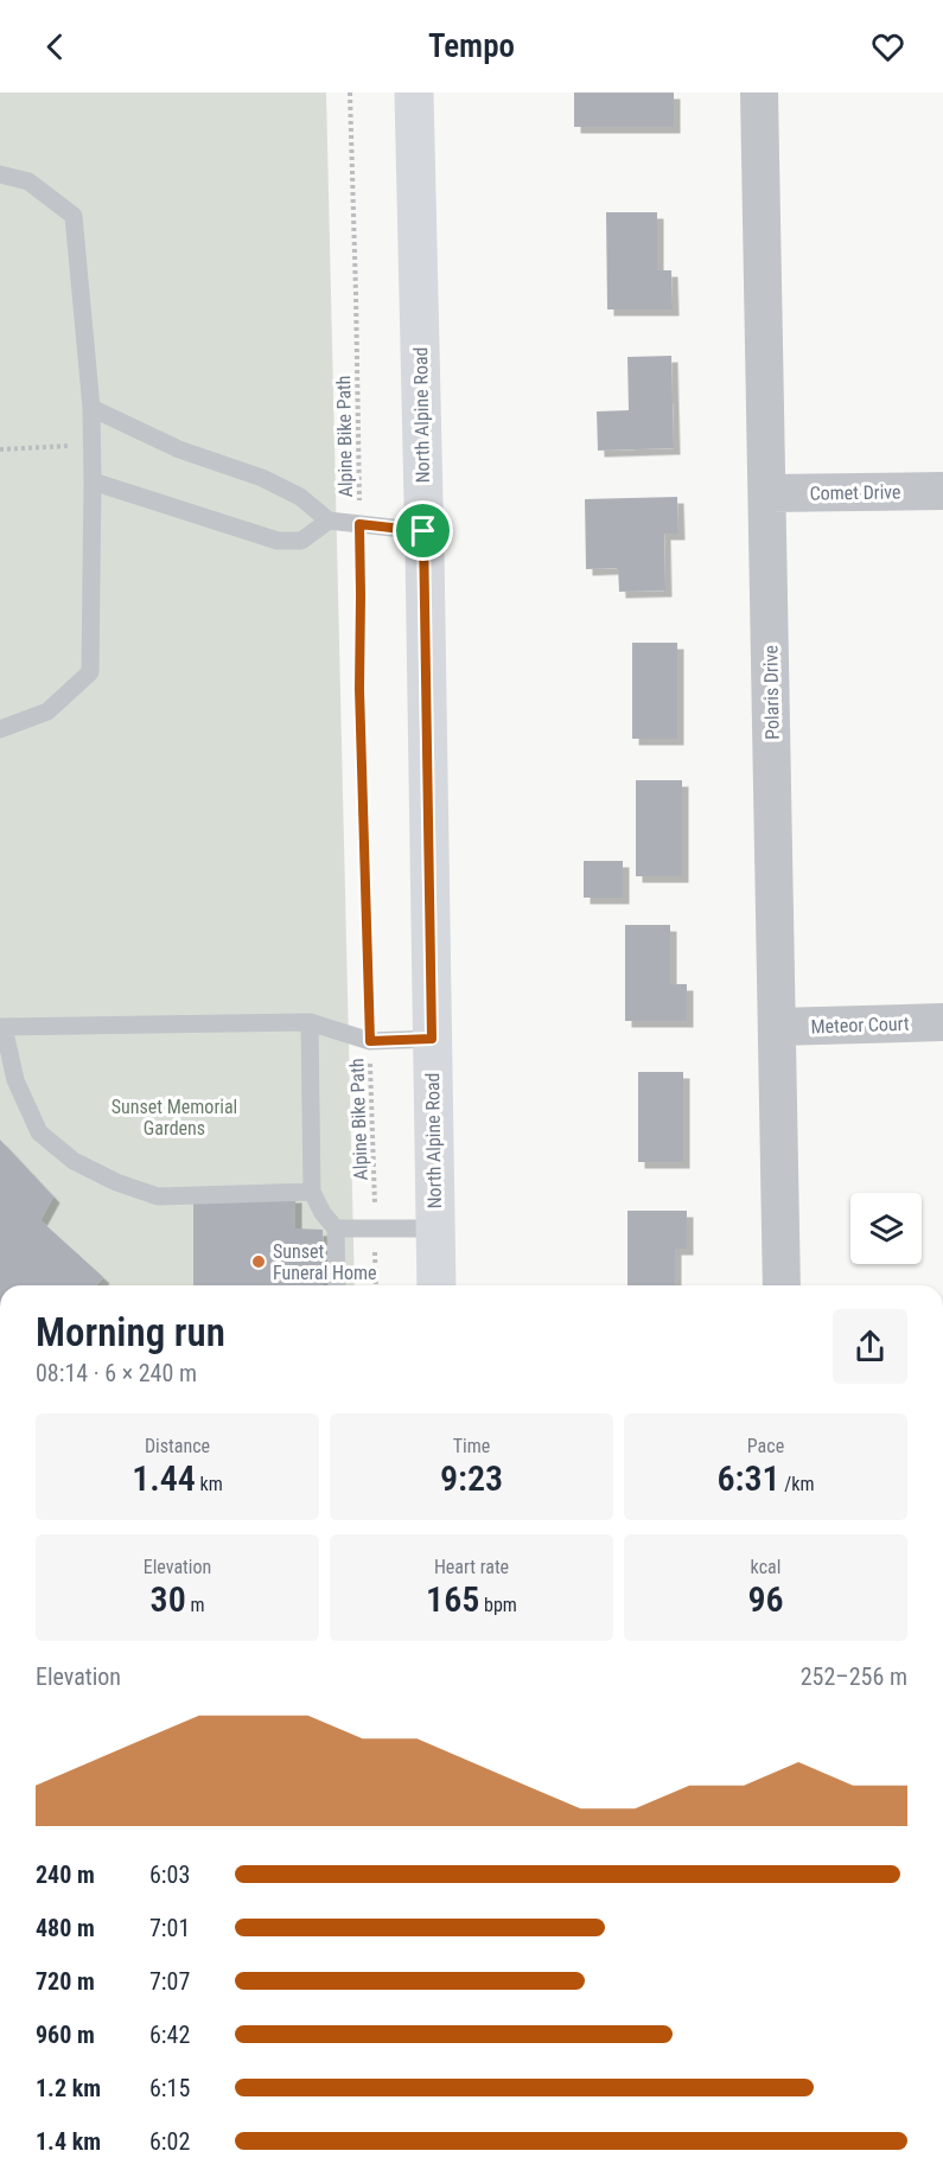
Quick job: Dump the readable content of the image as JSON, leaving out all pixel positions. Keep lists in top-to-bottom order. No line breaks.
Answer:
{"streets":{"main road":["North Alpine Road"],"street":["Comet Drive","Polaris Drive","Meteor Court"],"path":["Alpine Bike Path"]},"crossings":[["Comet Drive","Polaris Drive"],["Polaris Drive","Meteor Court"]],"parks":["Sunset Memorial Gardens"],"places":["Sunset Funeral Home"],"page":{"header":"Tempo","heading":["Morning run","08:14 · 6 × 240 m"],"stats":[["Distance","1.44 km"],["Time","9:23"],["Pace","6:31 /km"],["Elevation","30 m"],["Heart rate","165 bpm"],["kcal","96"]],"chart":["Elevation","252–256 m"],"list":[{"name":"240 m","note":"6:03"},{"name":"480 m","note":"7:01"},{"name":"720 m","note":"7:07"},{"name":"960 m","note":"6:42"},{"name":"1.2 km","note":"6:15"},{"name":"1.4 km","note":"6:02"}]}}
